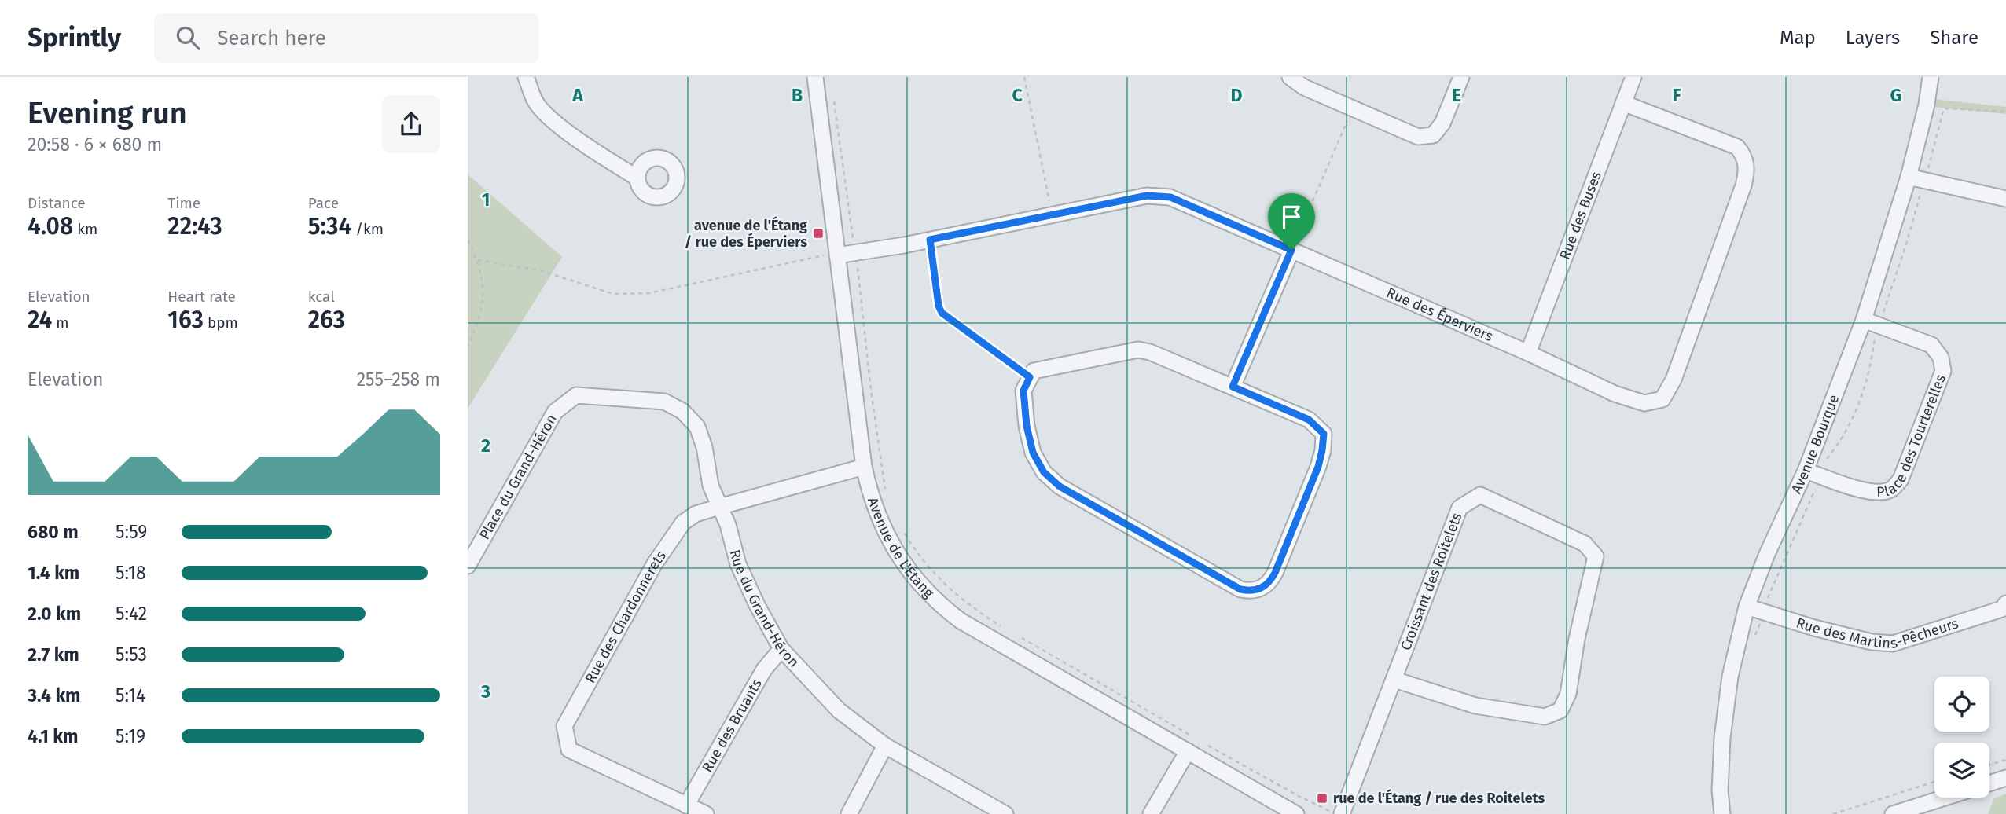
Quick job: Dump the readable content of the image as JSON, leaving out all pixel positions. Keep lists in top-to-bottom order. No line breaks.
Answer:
{"streets":{"street":["Rue des Buses","Rue des Éperviers","Place des Tourterelles","Avenue Bourque","Place du Grand-Héron","Avenue de L'Étang","Croissant des Roitelets","Rue du Grand-Héron","Rue des Chardonnerets","Rue des Martins-Pêcheurs","Rue des Bruants"]},"crossings":[["Rue des Buses","Rue des Éperviers"],["Rue des Éperviers","Avenue de L'Étang"],["Place des Tourterelles","Avenue Bourque"],["Avenue Bourque","Rue des Martins-Pêcheurs"],["Place du Grand-Héron","Rue du Grand-Héron"],["Avenue de L'Étang","Rue des Chardonnerets"],["Rue du Grand-Héron","Rue des Chardonnerets"],["Rue du Grand-Héron","Rue des Bruants"],["Rue des Chardonnerets","Rue des Bruants"]],"places":{"transit":["avenue de l'Étang / rue des Éperviers","rue de l'Étang / rue des Roitelets"]},"page":{"header":"Sprintly","search":"Search here","nav":["Map","Layers","Share"],"heading":["Evening run","20:58 · 6 × 680 m"],"stats":[["Distance","4.08 km"],["Time","22:43"],["Pace","5:34 /km"],["Elevation","24 m"],["Heart rate","163 bpm"],["kcal","263"]],"chart":["Elevation","255–258 m"],"list":[{"name":"680 m","note":"5:59"},{"name":"1.4 km","note":"5:18"},{"name":"2.0 km","note":"5:42"},{"name":"2.7 km","note":"5:53"},{"name":"3.4 km","note":"5:14"},{"name":"4.1 km","note":"5:19"}]},"grid":{"columns":["A","B","C","D","E","F","G"],"rows":["1","2","3"]}}
